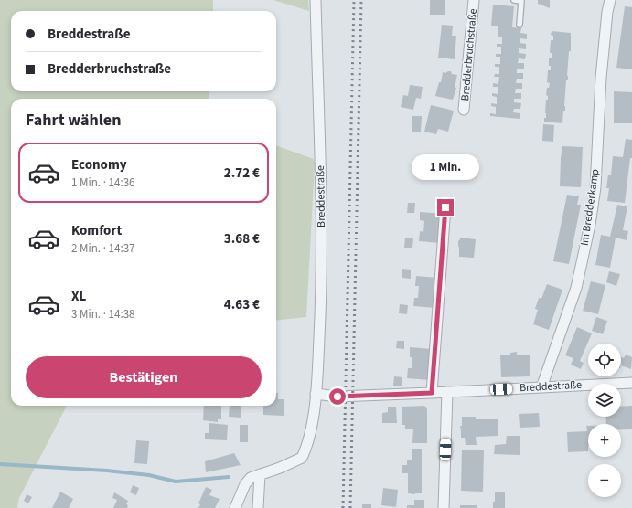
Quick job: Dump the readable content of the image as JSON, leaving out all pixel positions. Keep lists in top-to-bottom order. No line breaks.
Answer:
{"streets":{"street":["Bredderbruchstraße","Breddestraße","Im Bredderkamp"]},"crossings":[["Breddestraße","Im Bredderkamp"]],"page":{"banner":["Breddestraße","Bredderbruchstraße"],"heading":"Fahrt wählen","list":[{"name":"Economy","note":"1 Min. · 14:36","value":"2.72 €"},{"name":"Komfort","note":"2 Min. · 14:37","value":"3.68 €"},{"name":"XL","note":"3 Min. · 14:38","value":"4.63 €"}],"bubble":"1 Min.","map_buttons":["+","−"],"buttons":"Bestätigen"}}
